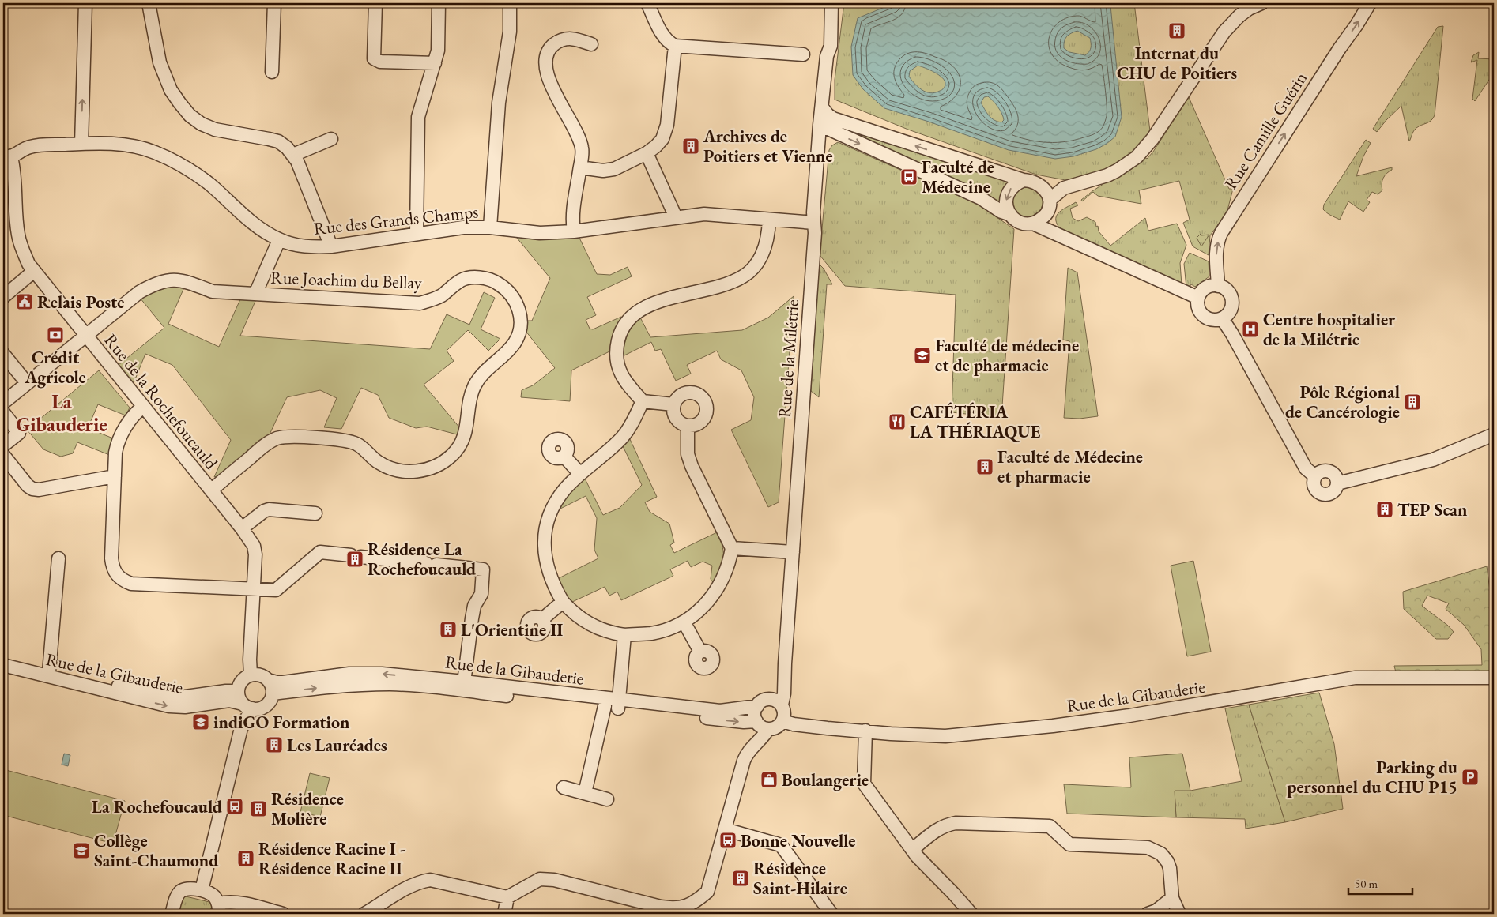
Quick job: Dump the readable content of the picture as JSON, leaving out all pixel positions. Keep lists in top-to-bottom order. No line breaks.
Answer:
{"streets":{"street":["Rue Camille Guérin","Rue des Grands Champs","Rue Joachim du Bellay","Rue de la Milétrie","Rue de la Rochefoucauld","Rue de la Gibauderie"]},"crossings":[["Rue des Grands Champs","Rue Joachim du Bellay"],["Rue des Grands Champs","Rue de la Milétrie"],["Rue des Grands Champs","Rue de la Rochefoucauld"],["Rue Joachim du Bellay","Rue de la Rochefoucauld"],["Rue de la Milétrie","Rue de la Gibauderie"],["Rue de la Rochefoucauld","Rue de la Gibauderie"]],"districts":["La Gibauderie"],"places":{"building":["Internat du CHU de Poitiers","Archives de Poitiers et Vienne","Pôle Régional de Cancérologie","Faculté de Médecine et pharmacie","TEP Scan","Résidence La Rochefoucauld","L'Orientine II","Les Lauréades","Résidence Molière","Résidence Racine I - Résidence Racine II","Résidence Saint-Hilaire"],"bus stop":["Faculté de Médecine","La Rochefoucauld","Bonne Nouvelle"],"public building":["Relais Poste"],"hospital":["Centre hospitalier de la Milétrie"],"bank":["Crédit Agricole"],"school or university":["Faculté de médecine et de pharmacie","indiGO Formation","Collège Saint-Chaumond"],"restaurant":["CAFÉTÉRIA LA THÉRIAQUE"],"parking":["Parking du personnel du CHU P15"],"shop":["Boulangerie"]},"scale_bar":"50 m"}
